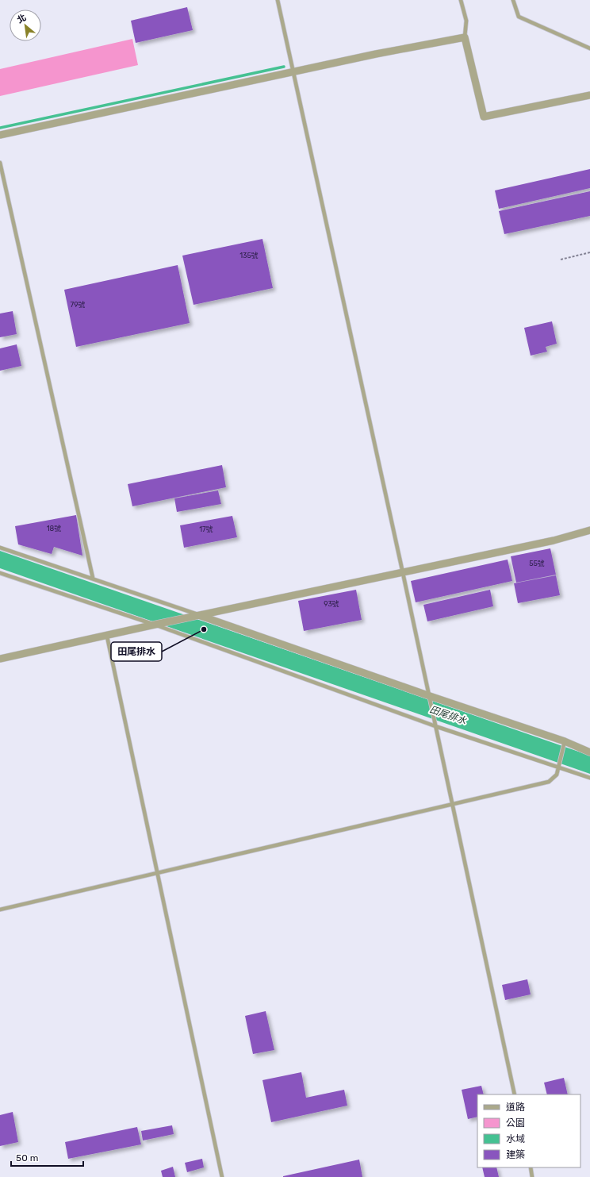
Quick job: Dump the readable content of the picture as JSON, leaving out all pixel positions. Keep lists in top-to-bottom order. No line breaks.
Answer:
{"water":["田尾排水"],"places":["田尾排水"],"house_numbers":["135號","79號","18號","17號","55號","93號"],"legend":["道路","公園","水域","建築"],"scale_bar":"50 m","north":"top left"}
